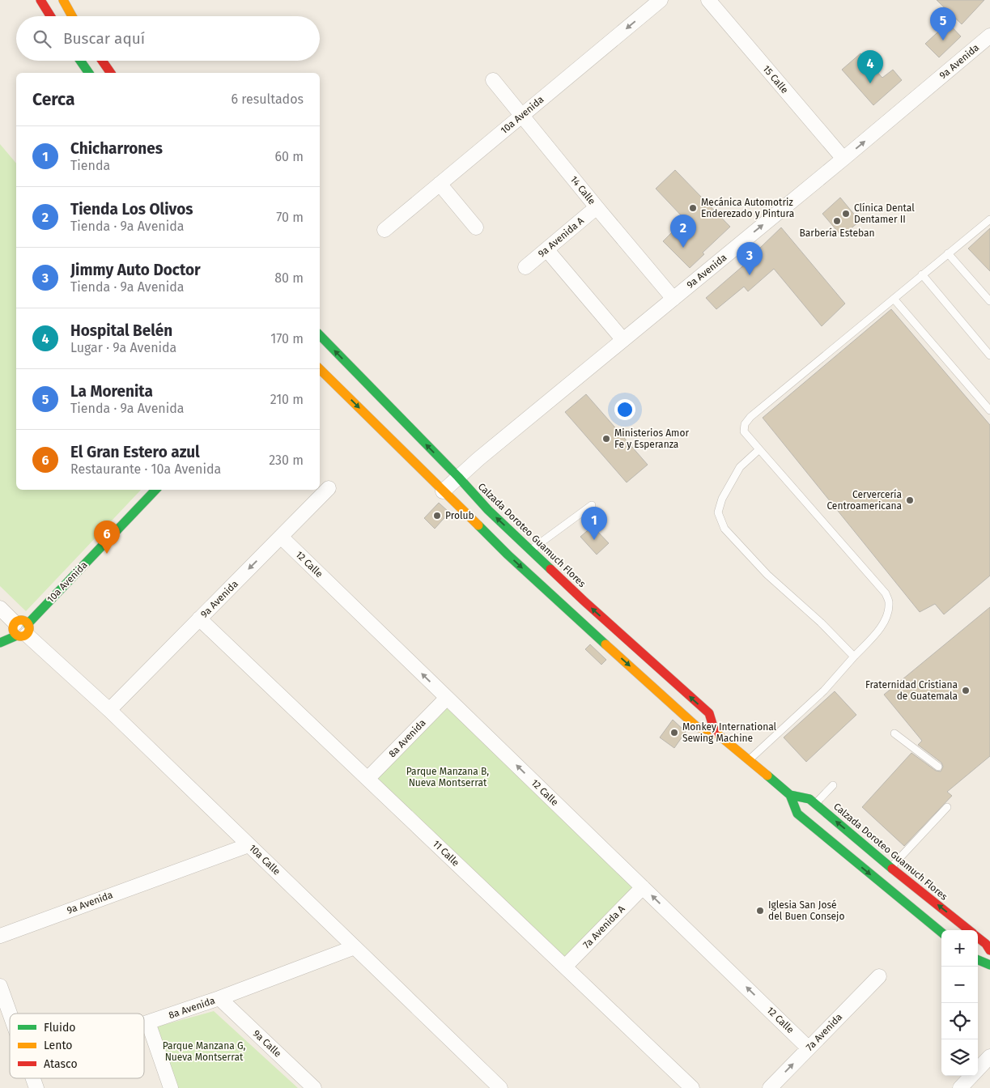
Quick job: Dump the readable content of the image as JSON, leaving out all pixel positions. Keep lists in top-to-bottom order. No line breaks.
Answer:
{"streets":{"main road":["10a Avenida","Calzada Doroteo Guamuch Flores"],"street":["9a Avenida","15 Calle","14 Calle","9a Avenida A","12 Calle","8a Avenida","11 Calle","10a Calle","7a Avenida A","7a Avenida","9a Calle"]},"crossings":[["9a Avenida","15 Calle"],["9a Avenida","14 Calle"],["9a Avenida","Calzada Doroteo Guamuch Flores"],["9a Avenida","12 Calle"],["9a Avenida","11 Calle"],["9a Avenida","10a Calle"],["10a Avenida","14 Calle"],["10a Avenida","10a Calle"],["14 Calle","9a Avenida A"],["12 Calle","8a Avenida"],["12 Calle","7a Avenida A"],["12 Calle","7a Avenida"],["8a Avenida","11 Calle"],["8a Avenida","10a Calle"],["8a Avenida","9a Calle"],["11 Calle","7a Avenida A"]],"one_way":["12 Calle","7a Avenida"],"parks":["Parque Manzana B, Nueva Montserrat","Parque Manzana G, Nueva Montserrat"],"places":["Mecánica Automotriz Enderezado y Pintura","Clínica Dental Dentamer II","Barbería Esteban","Ministerios Amor Fe y Esperanza","Cervercería Centroamericana","Prolub","Fraternidad Cristiana de Guatemala","Monkey International Sewing Machine","Iglesia San José del Buen Consejo"],"legend":["Fluido","Lento","Atasco"],"page":{"pins":["5","4","2","3","1","6"],"search":"Buscar aquí","heading":["Cerca","6 resultados"],"list":[{"mark":"1","name":"Chicharrones","note":"Tienda","value":"60 m"},{"mark":"2","name":"Tienda Los Olivos","note":"Tienda · 9a Avenida","value":"70 m"},{"mark":"3","name":"Jimmy Auto Doctor","note":"Tienda · 9a Avenida","value":"80 m"},{"mark":"4","name":"Hospital Belén","note":"Lugar · 9a Avenida","value":"170 m"},{"mark":"5","name":"La Morenita","note":"Tienda · 9a Avenida","value":"210 m"},{"mark":"6","name":"El Gran Estero azul","note":"Restaurante · 10a Avenida","value":"230 m"}],"map_buttons":["+","−"]}}
